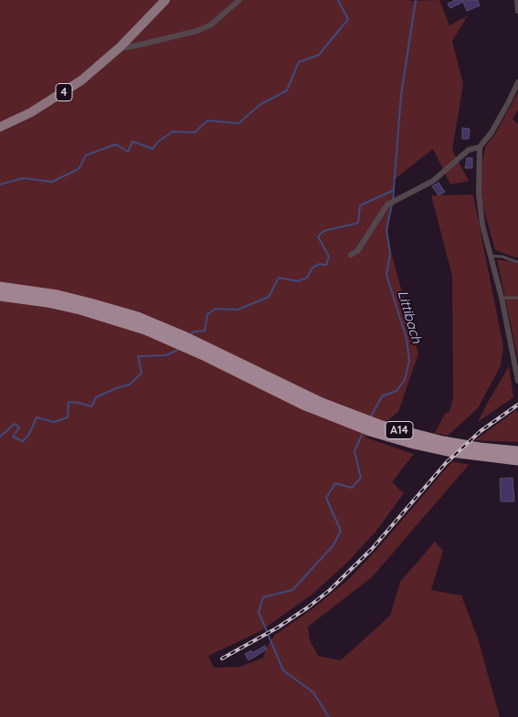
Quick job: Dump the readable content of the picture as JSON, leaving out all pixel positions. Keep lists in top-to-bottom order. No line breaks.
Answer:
{"streets":{"highway":["A14"],"main road":["4"]},"water":["Littibach"]}
